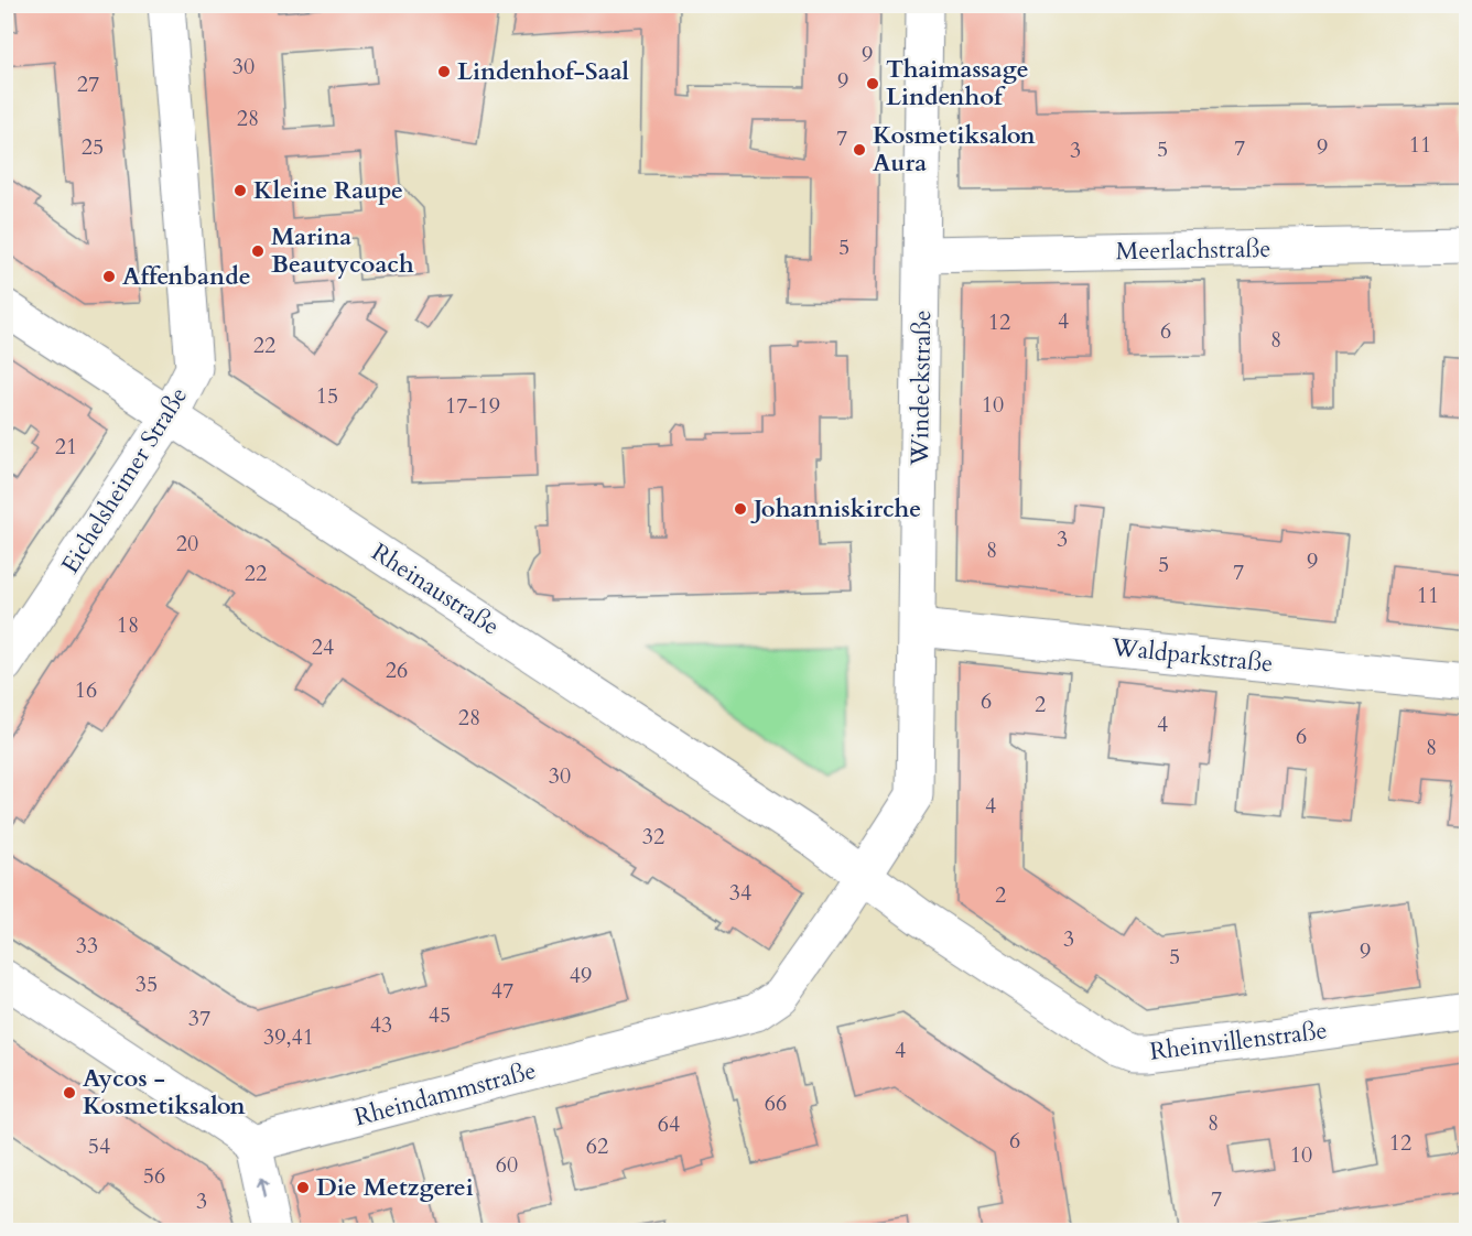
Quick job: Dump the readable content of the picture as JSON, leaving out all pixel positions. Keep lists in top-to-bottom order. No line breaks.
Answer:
{"streets":{"street":["Meerlachstraße","Windeckstraße","Eichelsheimer Straße","Rheinaustraße","Waldparkstraße","Rheinvillenstraße","Rheindammstraße"]},"crossings":[["Meerlachstraße","Windeckstraße"],["Windeckstraße","Rheinaustraße"],["Windeckstraße","Waldparkstraße"],["Windeckstraße","Rheinvillenstraße"],["Windeckstraße","Rheindammstraße"],["Eichelsheimer Straße","Rheinaustraße"],["Rheinaustraße","Rheinvillenstraße"],["Rheinaustraße","Rheindammstraße"],["Rheinvillenstraße","Rheindammstraße"]],"places":["Lindenhof-Saal","Thaimassage Lindenhof","Kosmetiksalon Aura","Kleine Raupe","Marina Beautycoach","Affenbande","Johanniskirche","Aycos - Kosmetiksalon","Die Metzgerei"],"house_numbers":["9","30","9","27","28","7","11","25","9","7","5","3","5","4","12","6","8","22","15","10","17-19","21","3","20","8","9","5","7","22","11","18","24","26","16","6","2","28","4","6","8","30","4","32","34","2","3","33","9","5","49","35","47","45","37","43","39,41","4","66","8","64","6","12","54","62","10","60","56","7","3"]}
